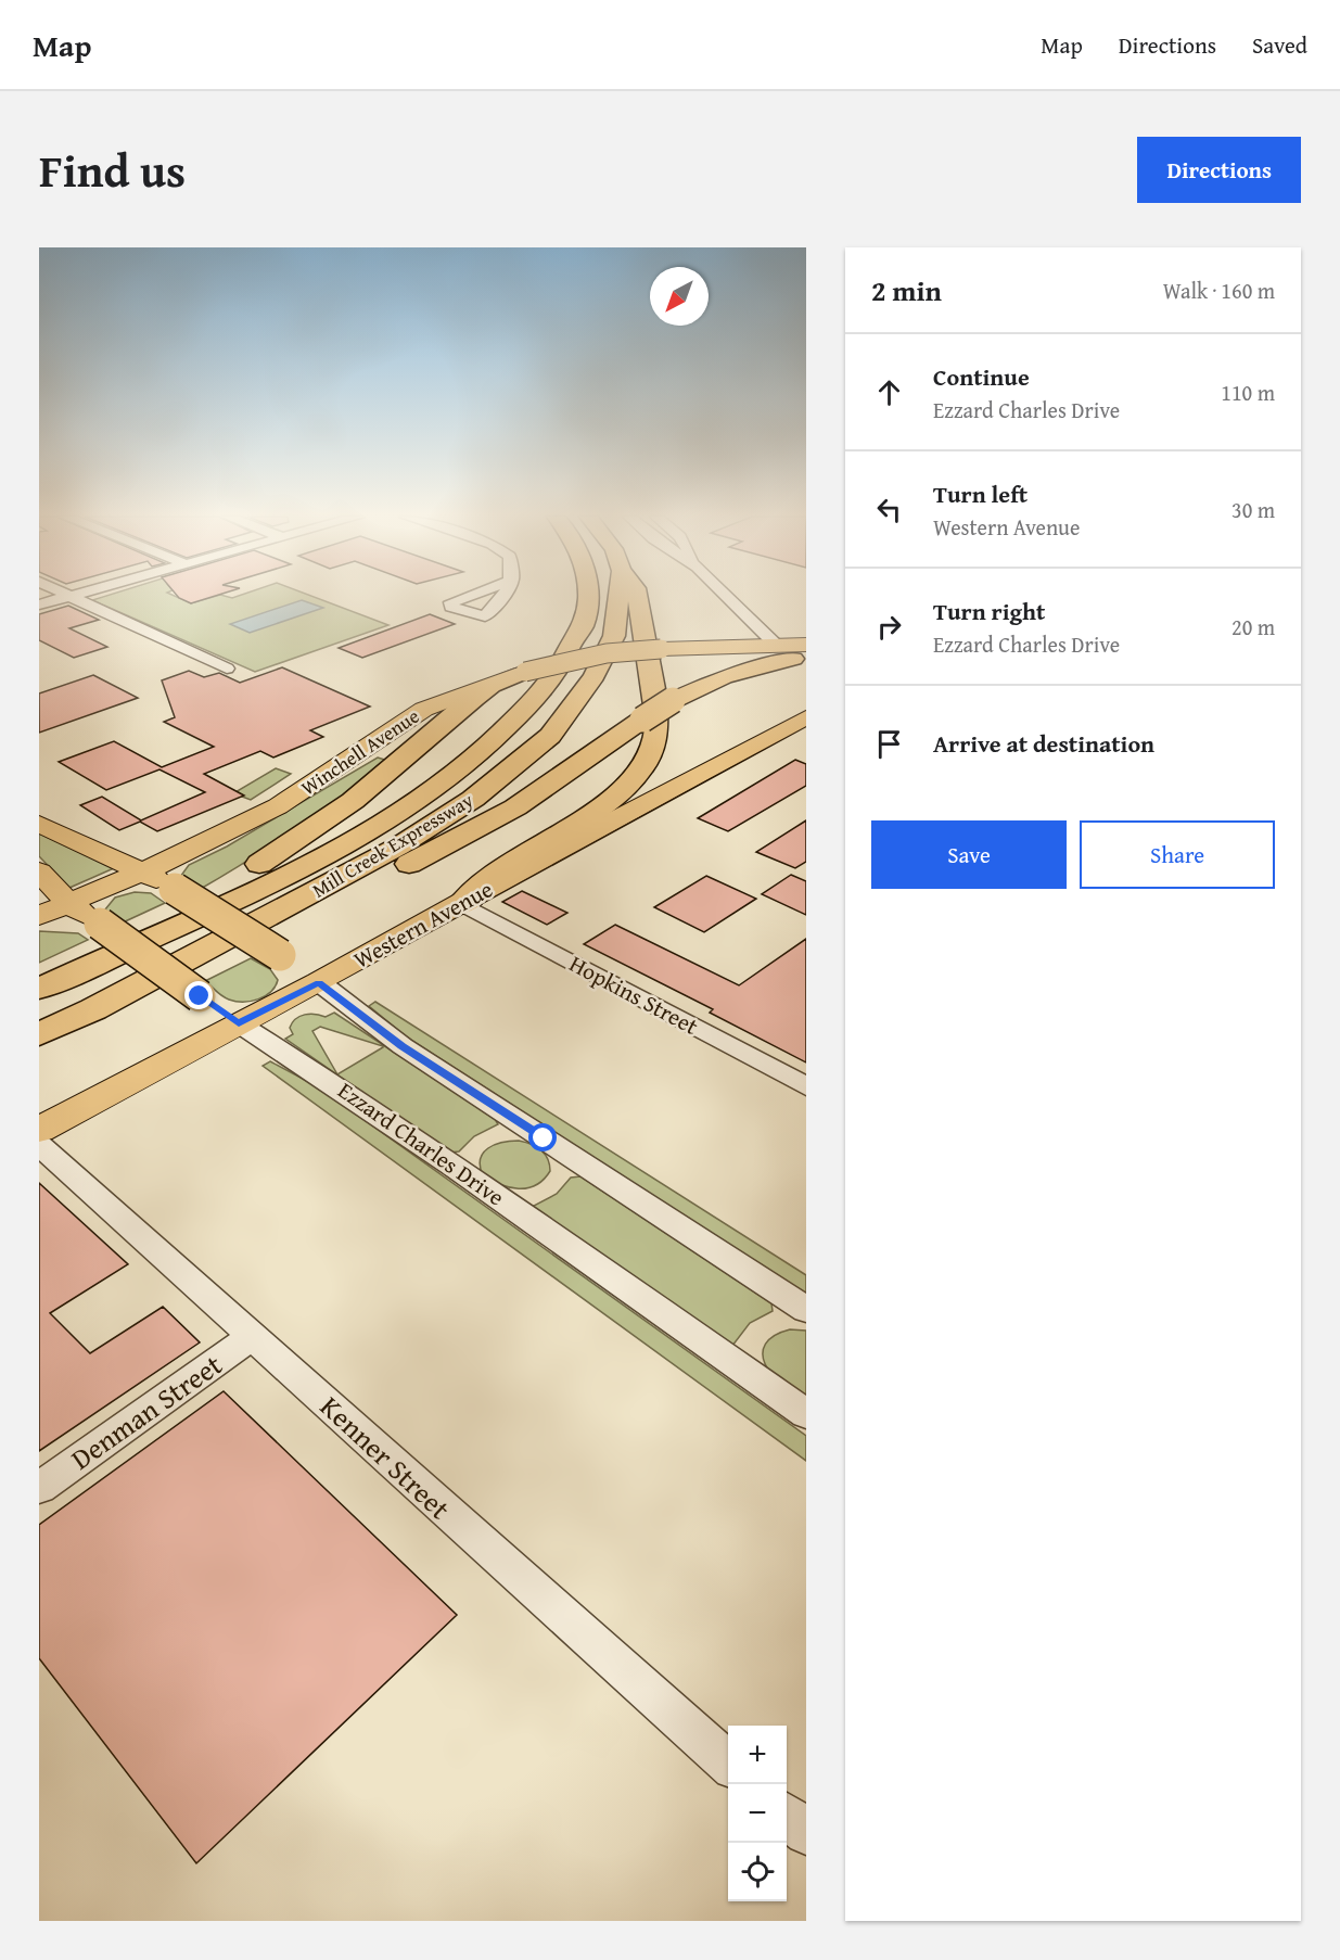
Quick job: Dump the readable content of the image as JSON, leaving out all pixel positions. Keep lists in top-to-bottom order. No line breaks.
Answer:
{"streets":{"highway":["Mill Creek Expressway"],"main road":["Winchell Avenue","Western Avenue","Ezzard Charles Drive"],"street":["Hopkins Street","Denman Street","Kenner Street"]},"crossings":[["Winchell Avenue","Ezzard Charles Drive"],["Western Avenue","Hopkins Street"],["Western Avenue","Ezzard Charles Drive"],["Denman Street","Kenner Street"]],"north":"bottom left","page":{"header":"Map","nav":["Map","Directions","Saved"],"title":"Find us","buttons":["Directions",["Save","Share"]],"heading":["2 min","Walk · 160 m"],"list":[["Continue","Ezzard Charles Drive","110 m"],["Turn left","Western Avenue","30 m"],["Turn right","Ezzard Charles Drive","20 m"],"Arrive at destination"],"map_buttons":["+","−"]}}
